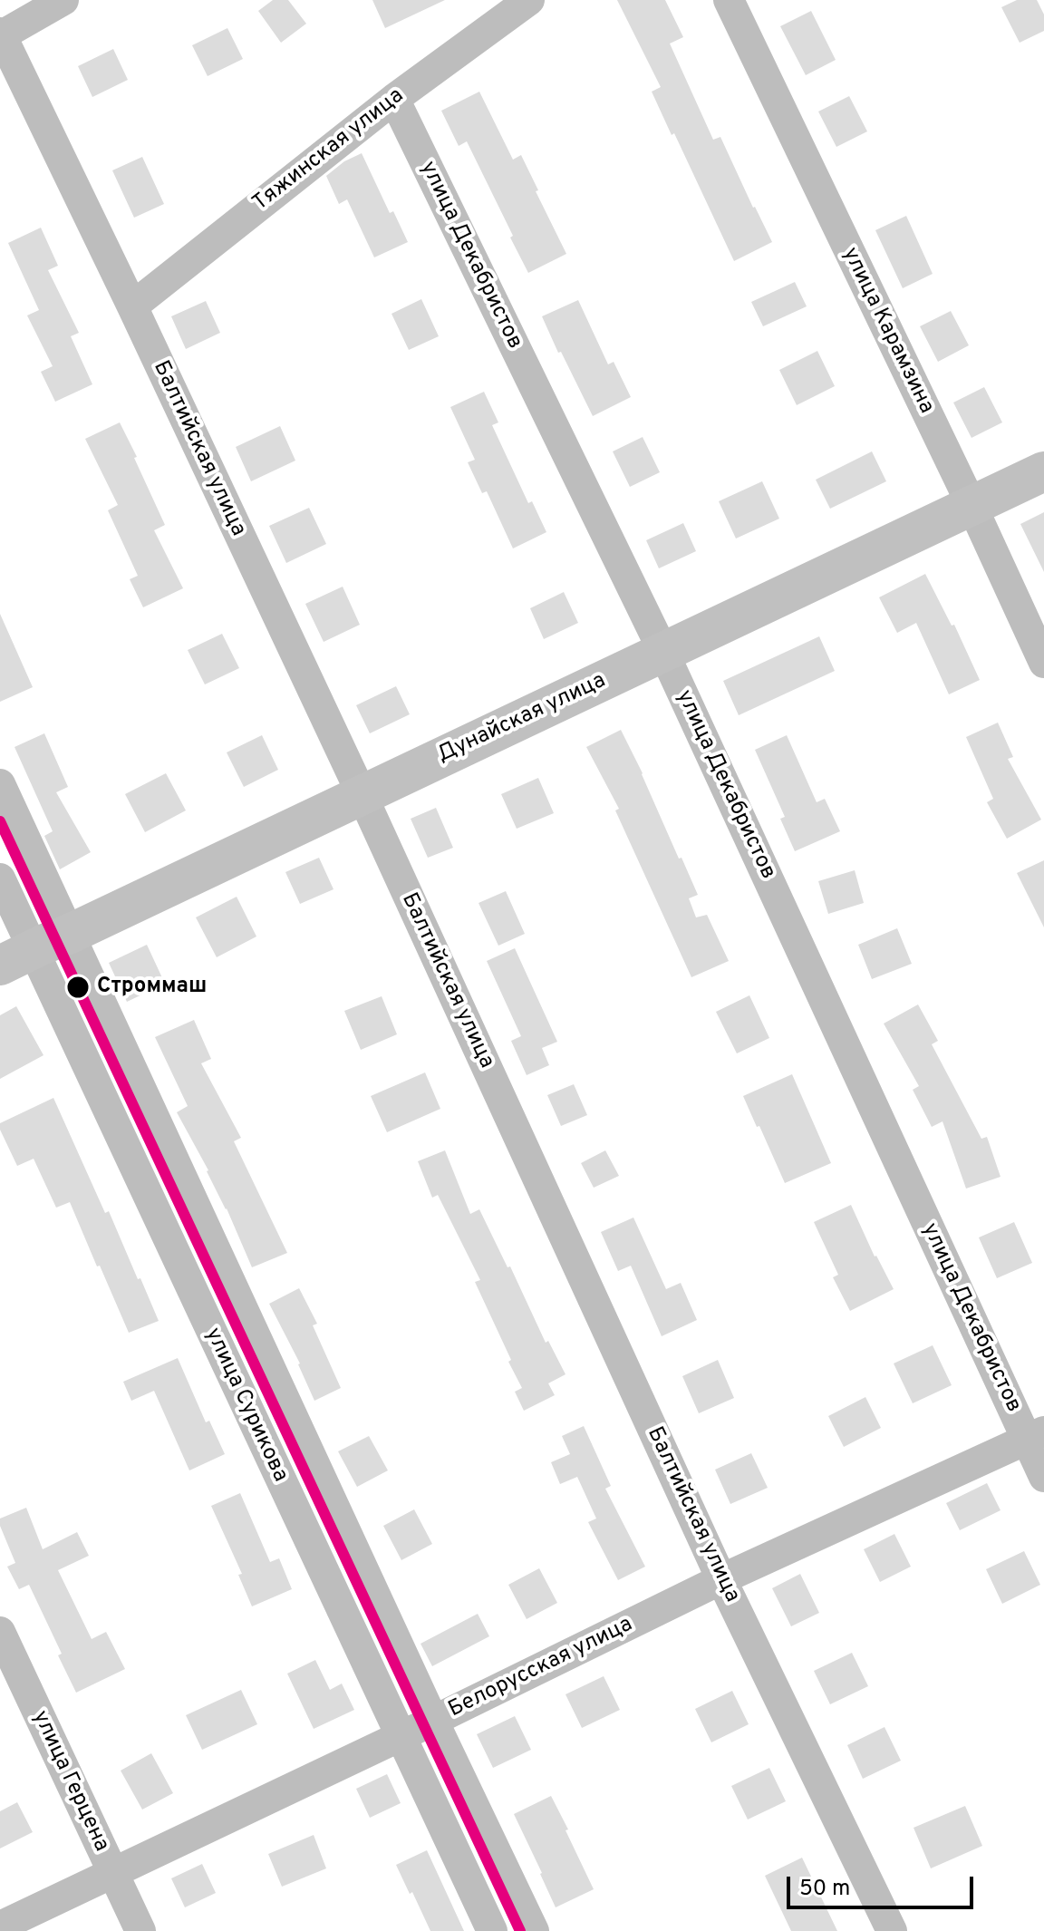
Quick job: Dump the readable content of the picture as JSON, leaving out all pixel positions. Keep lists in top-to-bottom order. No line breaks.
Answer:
{"streets":{"street":["Тяжинская улица","улица Декабристов","улица Карамзина","Балтийская улица","Дунайская улица","улица Сурикова","Белорусская улица","улица Герцена"]},"crossings":[["Тяжинская улица","улица Декабристов"],["Тяжинская улица","Балтийская улица"],["улица Декабристов","Дунайская улица"],["улица Декабристов","Белорусская улица"],["улица Карамзина","Дунайская улица"],["Балтийская улица","Дунайская улица"],["Балтийская улица","Белорусская улица"],["Дунайская улица","улица Сурикова"],["улица Сурикова","Белорусская улица"],["Белорусская улица","улица Герцена"]],"places":["Строммаш"],"scale_bar":"50 m"}
